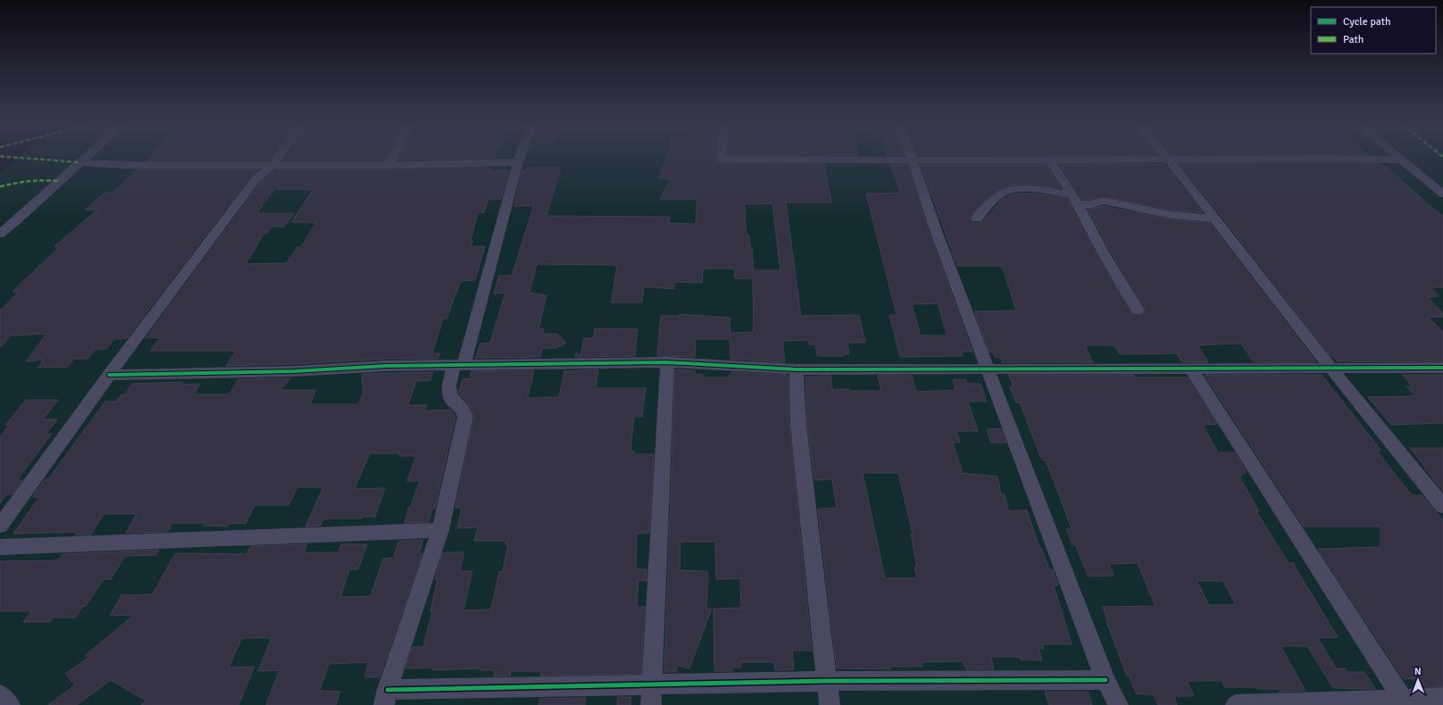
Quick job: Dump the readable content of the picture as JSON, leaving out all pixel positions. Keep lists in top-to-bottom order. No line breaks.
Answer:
{"legend":["Cycle path","Path"],"north":"top"}
